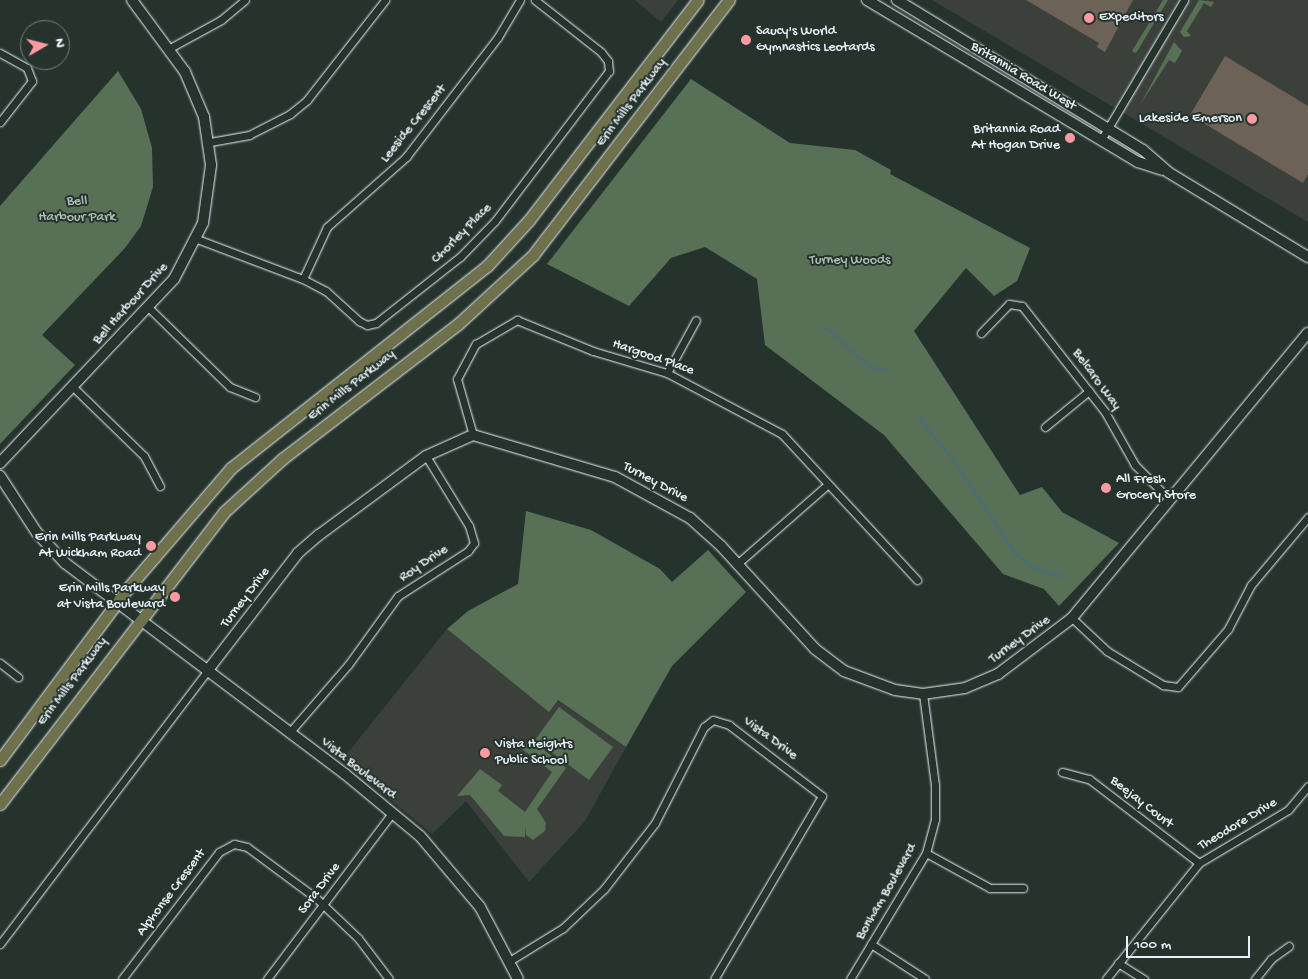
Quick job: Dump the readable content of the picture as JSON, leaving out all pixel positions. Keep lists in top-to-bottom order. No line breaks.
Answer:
{"streets":{"main road":["Erin Mills Parkway"],"street":["Britannia Road West","Leeside Crescent","Chorley Place","Bell Harbour Drive","Hargood Place","Belcaro Way","Turney Drive","Roy Drive","Vista Drive","Vista Boulevard","Beejay Court","Theodore Drive","Sora Drive","Bonham Boulevard","Alphonse Crescent"]},"crossings":[["Erin Mills Parkway","Vista Boulevard"],["Leeside Crescent","Chorley Place"],["Chorley Place","Bell Harbour Drive"],["Hargood Place","Turney Drive"],["Belcaro Way","Turney Drive"],["Turney Drive","Roy Drive"],["Turney Drive","Vista Boulevard"],["Turney Drive","Bonham Boulevard"],["Roy Drive","Vista Boulevard"],["Vista Drive","Vista Boulevard"],["Vista Boulevard","Sora Drive"],["Beejay Court","Theodore Drive"],["Sora Drive","Alphonse Crescent"]],"parks":["Bell Harbour Park","Turney Woods"],"places":["Expeditors","Saucy's World Gymnastics Leotards","Lakeside Emerson","Britannia Road At Hogan Drive","All Fresh Grocery Store","Erin Mills Parkway At Wickham Road","Erin Mills Parkway at Vista Boulevard","Vista Heights Public School"],"scale_bar":"100 m","north":"right"}
